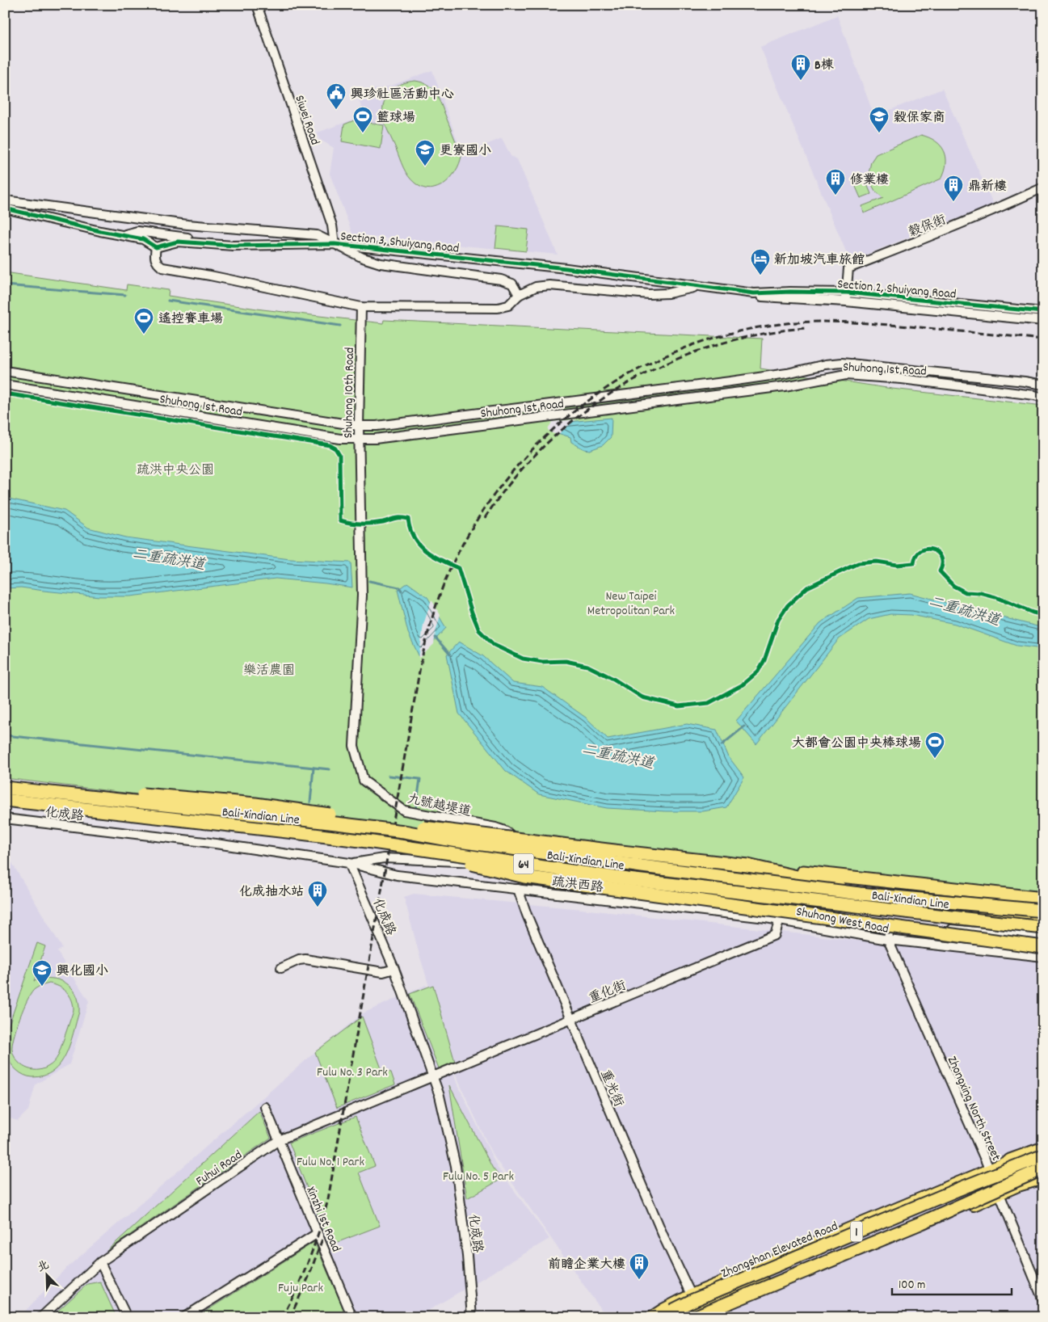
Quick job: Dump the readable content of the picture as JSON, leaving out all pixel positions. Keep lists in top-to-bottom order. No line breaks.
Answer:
{"streets":{"highway":["Bali-Xindian Line","64","1","Zhongshan Elevated Road"],"street":["Siwei Road","穀保街","Section 3, Shuiyang Road","Section 2, Shuiyang Road","Shuhong 1st Road","Shuhong 10th Road","九號越堤道","化成路","疏洪西路","Shuhong West Road","重化街","重光街","Zhongxing North Street","Fuhui Road","Xinzhi 1st Road"]},"crossings":[["Siwei Road","Section 3, Shuiyang Road"],["穀保街","Section 2, Shuiyang Road"],["Section 3, Shuiyang Road","Section 2, Shuiyang Road"],["Shuhong 1st Road","Shuhong 10th Road"],["Shuhong 10th Road","九號越堤道"],["九號越堤道","化成路"],["九號越堤道","疏洪西路"],["化成路","疏洪西路"],["化成路","重化街"],["化成路","Fuhui Road"],["疏洪西路","Shuhong West Road"],["疏洪西路","重化街"],["疏洪西路","重光街"],["Shuhong West Road","重化街"],["Shuhong West Road","Zhongxing North Street"],["重化街","重光街"],["重化街","Fuhui Road"],["重光街","1"],["Zhongxing North Street","1"],["Fuhui Road","Xinzhi 1st Road"]],"water":["二重疏洪道"],"parks":["疏洪中央公園","New Taipei Metropolitan Park","樂活農園","Fulu No. 3 Park","Fulu No. 1 Park","Fulu No. 5 Park","Fuju Park"],"places":{"building":["B棟","修業樓","鼎新樓","化成抽水站","前瞻企業大樓"],"public building":["興珍社區活動中心"],"sports":["籃球場","遙控賽車場","大都會公園中央棒球場"],"school or university":["穀保家商","更寮國小","興化國小"],"hotel":["新加坡汽車旅館"]},"scale_bar":"100 m","north":"top left"}
